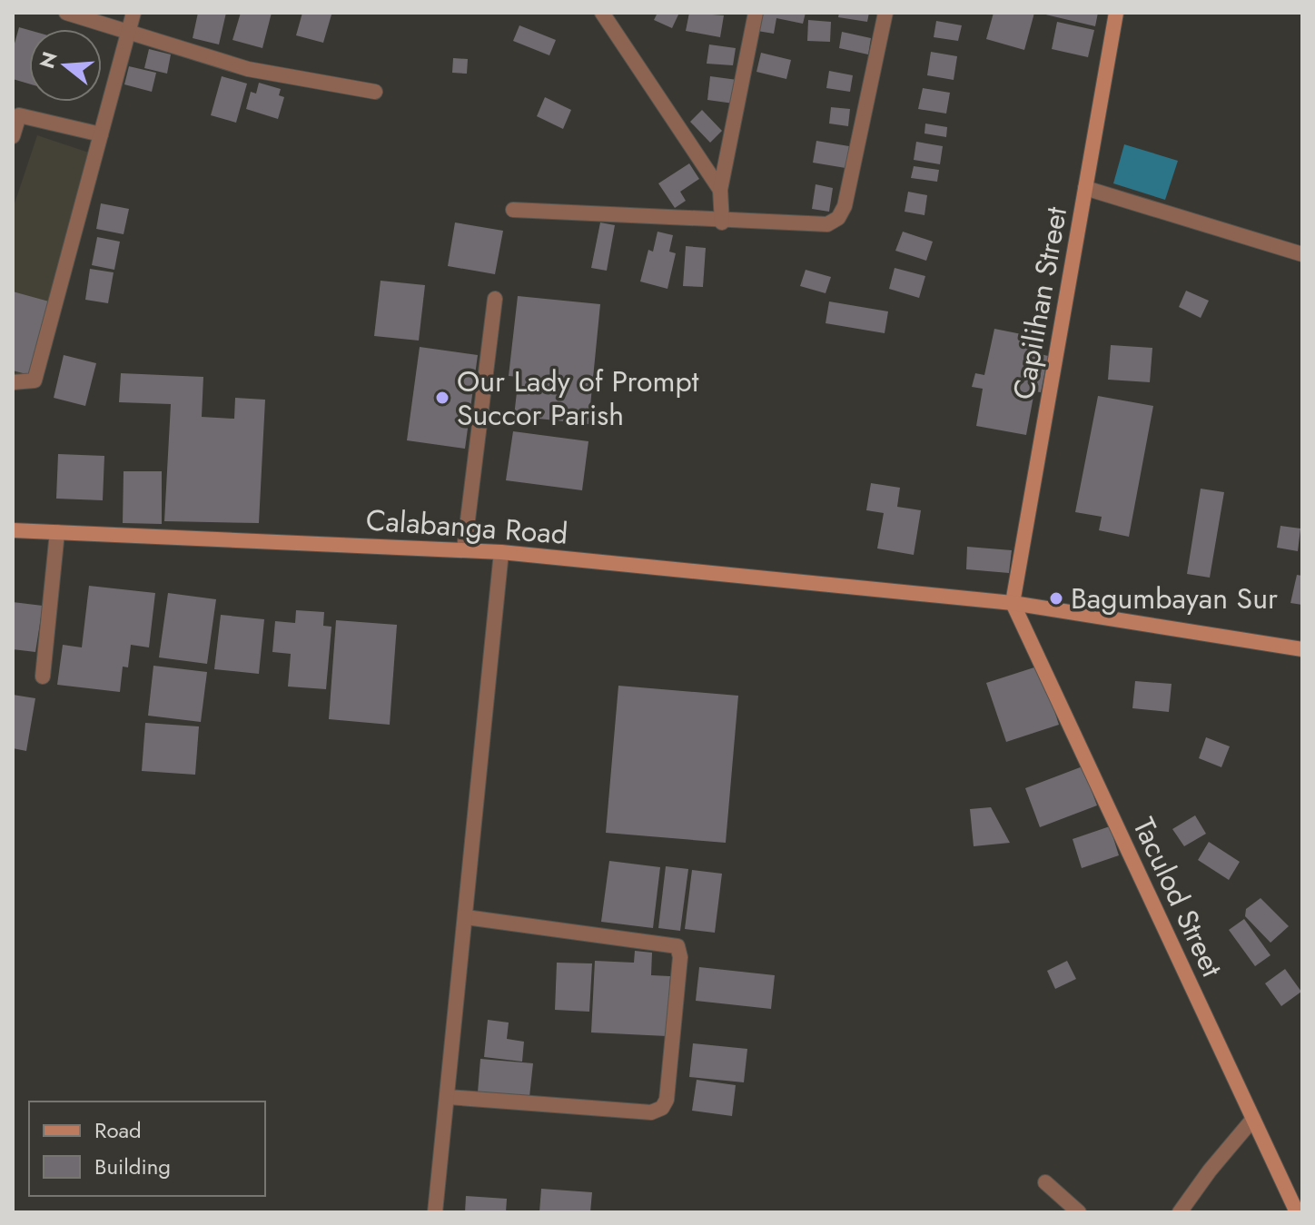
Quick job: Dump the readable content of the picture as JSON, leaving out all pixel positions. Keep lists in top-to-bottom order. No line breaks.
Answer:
{"streets":{"main road":["Capilihan Street","Calabanga Road","Taculod Street"]},"crossings":[["Capilihan Street","Calabanga Road"],["Capilihan Street","Taculod Street"],["Calabanga Road","Taculod Street"]],"places":["Our Lady of Prompt Succor Parish","Bagumbayan Sur"],"legend":["Road","Building"],"north":"left"}
